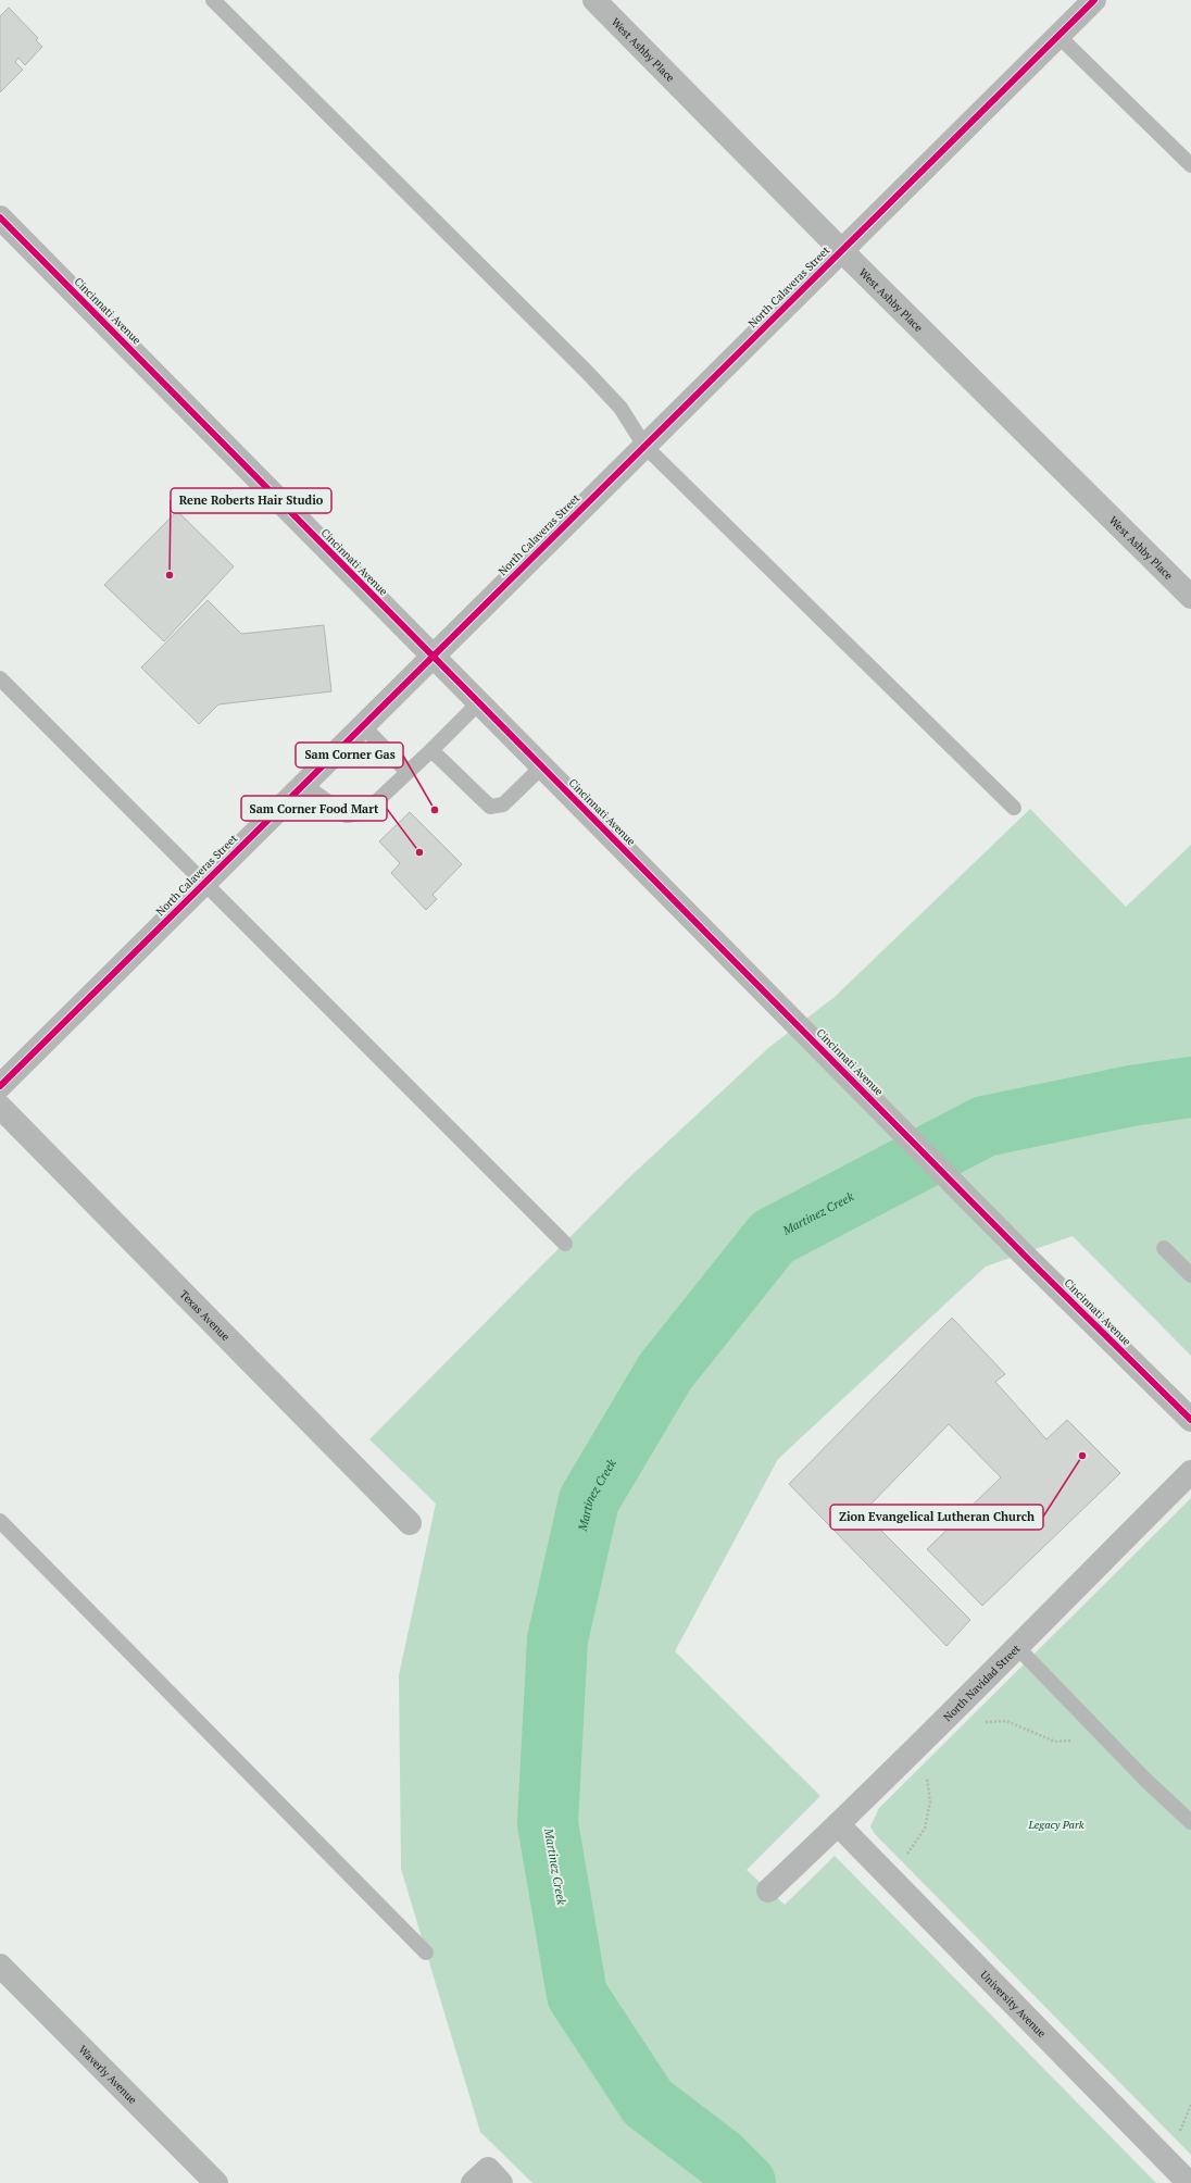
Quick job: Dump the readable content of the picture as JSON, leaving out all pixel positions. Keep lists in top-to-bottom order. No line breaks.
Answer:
{"streets":{"street":["West Ashby Place","North Calaveras Street","Cincinnati Avenue","Texas Avenue","North Navidad Street","University Avenue","Waverly Avenue"]},"crossings":[["West Ashby Place","North Calaveras Street"],["North Calaveras Street","Cincinnati Avenue"],["North Navidad Street","University Avenue"]],"water":["Martinez Creek"],"parks":["Legacy Park"],"places":["Rene Roberts Hair Studio","Sam Corner Gas","Sam Corner Food Mart","Zion Evangelical Lutheran Church"]}
